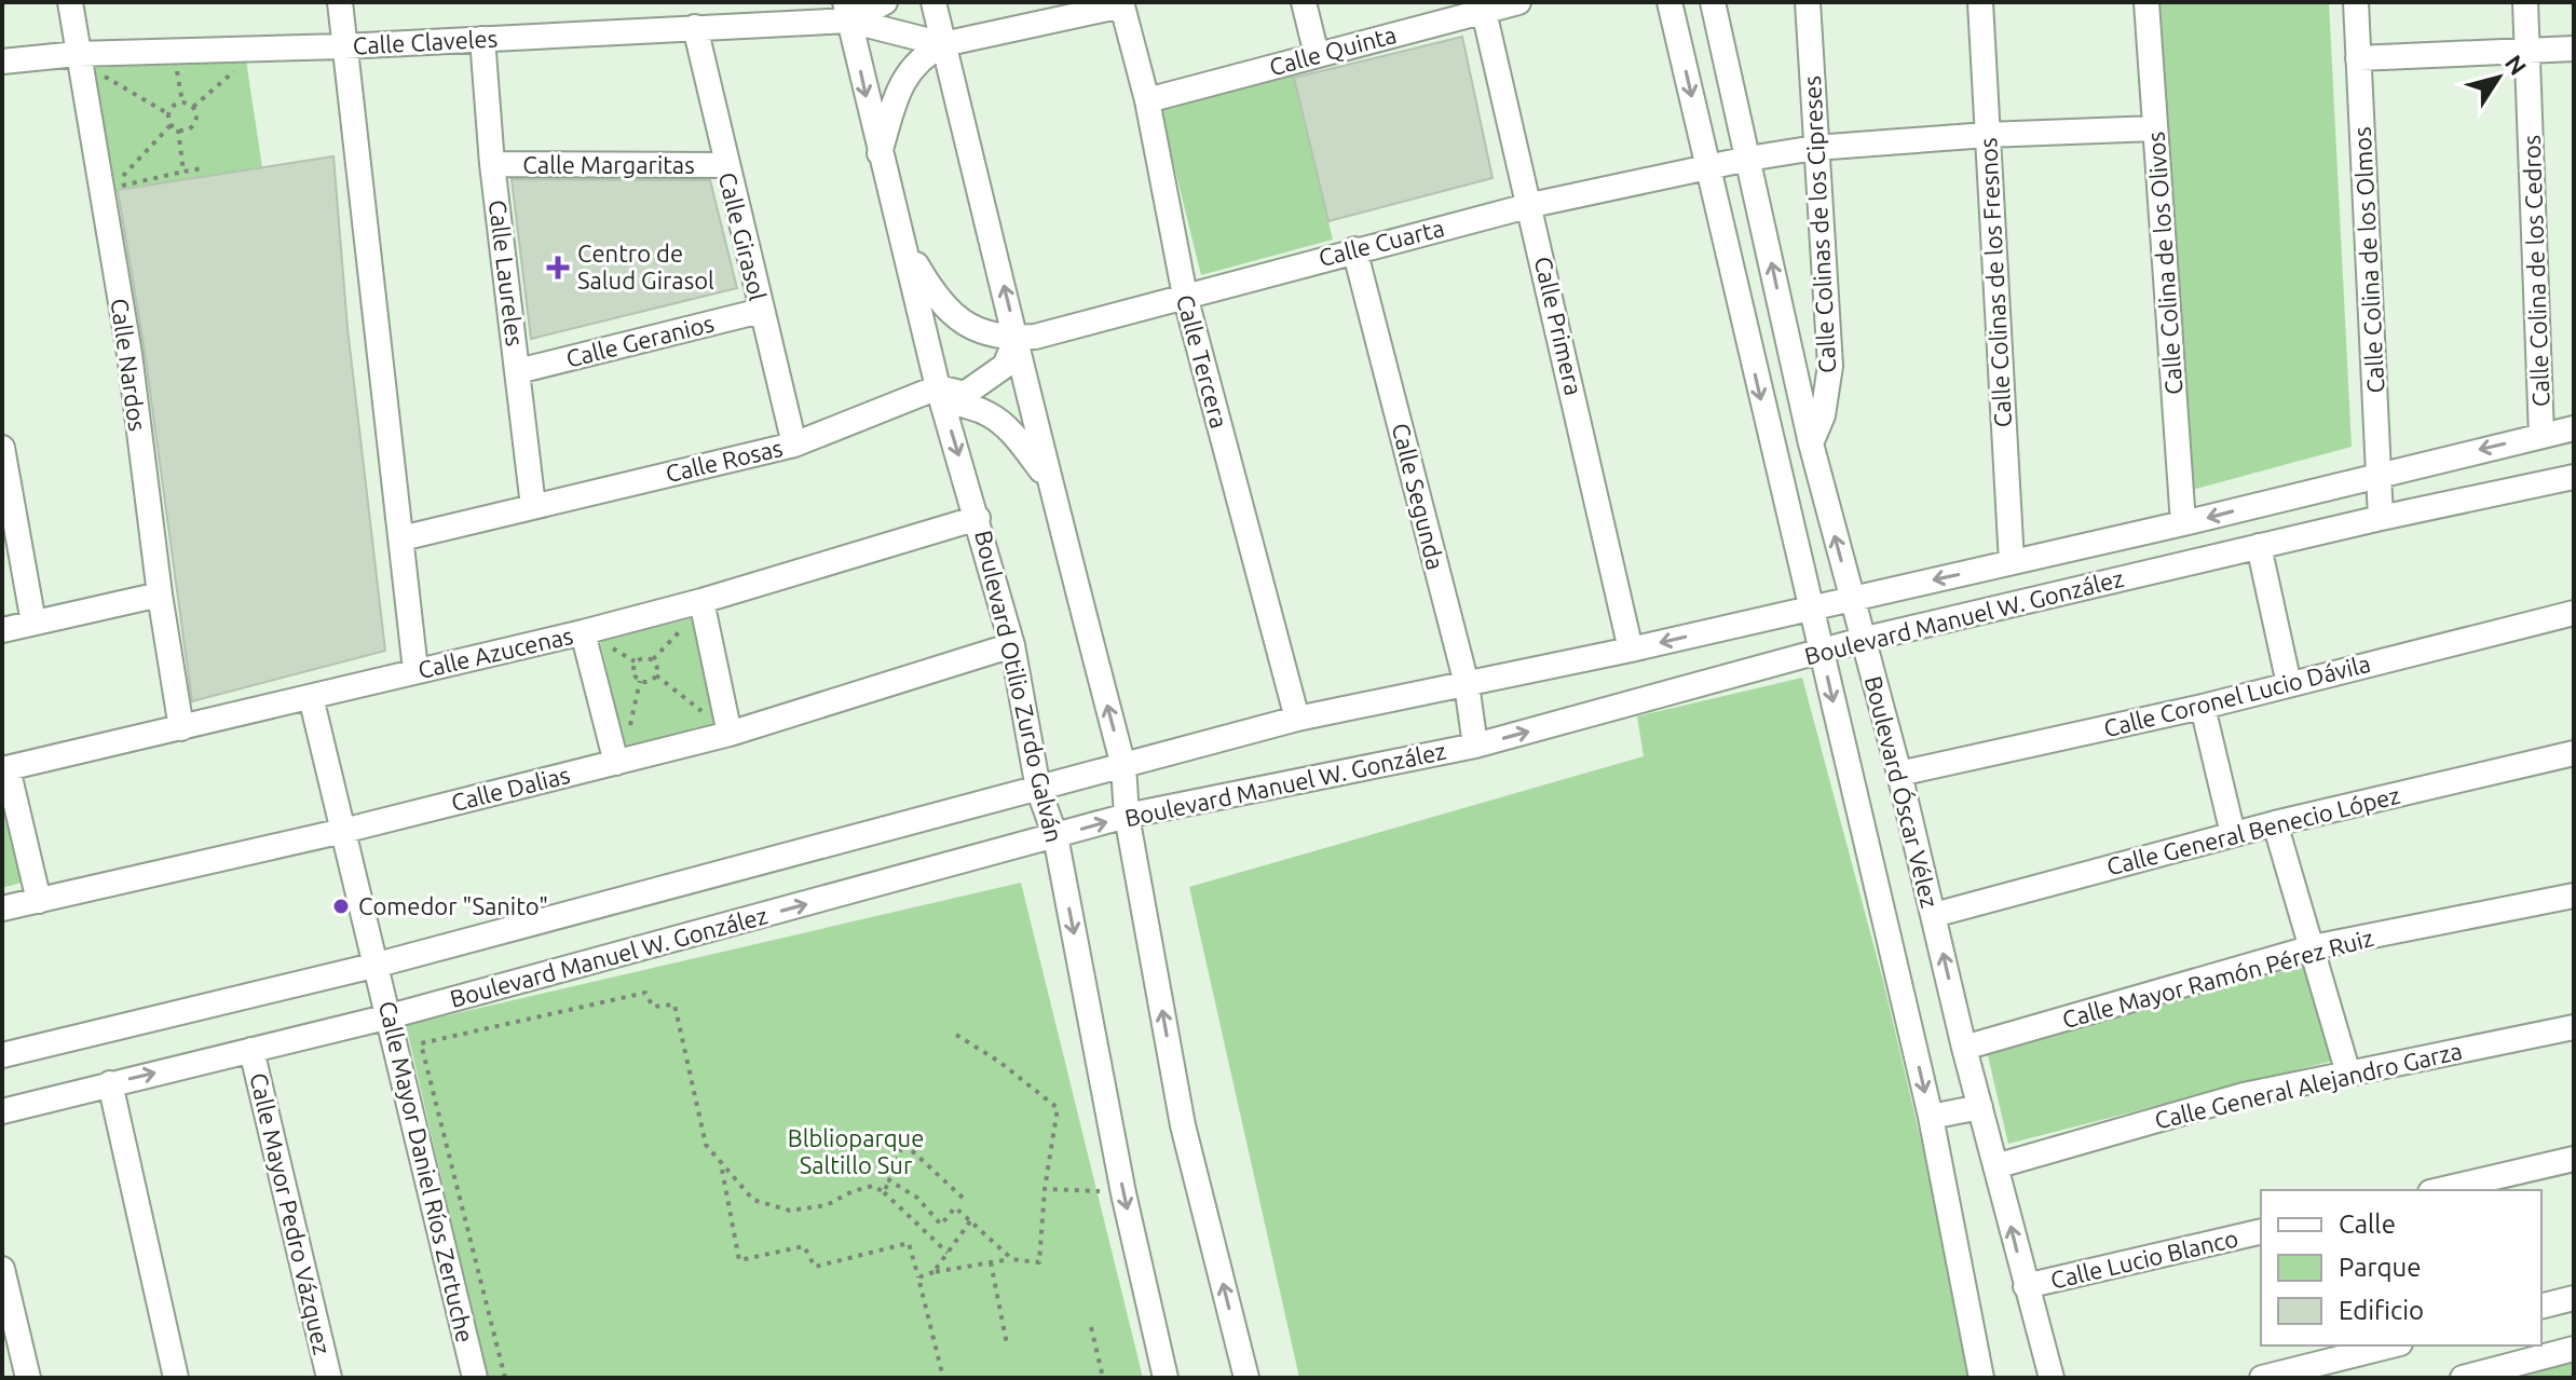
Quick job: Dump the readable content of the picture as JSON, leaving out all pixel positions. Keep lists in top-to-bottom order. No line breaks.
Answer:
{"streets":{"street":["Calle Claveles","Calle Quinta","Calle Margaritas","Calle Colinas de los Cipreses","Calle Girasol","Calle Cuarta","Calle Colina de los Olmos","Calle Colina de los Olivos","Calle Colina de los Cedros","Calle Laureles","Calle Colinas de los Fresnos","Calle Primera","Calle Geranios","Calle Tercera","Calle Nardos","Calle Rosas","Calle Segunda","Boulevard Manuel W. González","Calle Azucenas","Boulevard Otilio Zurdo Galván","Calle Coronel Lucio Dávila","Calle Dalias","Boulevard Óscar Vélez","Calle General Benecio López","Calle Mayor Ramón Pérez Ruiz","Calle General Alejandro Garza","Calle Mayor Daniel Ríos Zertuche","Calle Mayor Pedro Vázquez","Calle Lucio Blanco"]},"crossings":[["Calle Claveles","Calle Girasol"],["Calle Claveles","Calle Laureles"],["Calle Claveles","Calle Nardos"],["Calle Claveles","Boulevard Otilio Zurdo Galván"],["Calle Quinta","Calle Primera"],["Calle Quinta","Calle Tercera"],["Calle Margaritas","Calle Girasol"],["Calle Margaritas","Calle Laureles"],["Calle Colinas de los Cipreses","Calle Cuarta"],["Calle Colinas de los Cipreses","Boulevard Óscar Vélez"],["Calle Girasol","Calle Geranios"],["Calle Girasol","Calle Rosas"],["Calle Cuarta","Calle Colina de los Olivos"],["Calle Cuarta","Calle Colinas de los Fresnos"],["Calle Cuarta","Calle Primera"],["Calle Cuarta","Calle Tercera"],["Calle Cuarta","Calle Rosas"],["Calle Cuarta","Calle Segunda"],["Calle Cuarta","Boulevard Óscar Vélez"],["Calle Colina de los Olmos","Boulevard Manuel W. González"],["Calle Colina de los Olivos","Boulevard Manuel W. González"],["Calle Colina de los Cedros","Boulevard Manuel W. González"],["Calle Laureles","Calle Geranios"],["Calle Laureles","Calle Rosas"],["Calle Colinas de los Fresnos","Boulevard Manuel W. González"],["Calle Primera","Boulevard Manuel W. González"],["Calle Tercera","Boulevard Manuel W. González"],["Calle Nardos","Calle Azucenas"],["Calle Rosas","Boulevard Otilio Zurdo Galván"],["Calle Segunda","Boulevard Manuel W. González"],["Boulevard Manuel W. González","Boulevard Otilio Zurdo Galván"],["Boulevard Manuel W. González","Boulevard Óscar Vélez"],["Boulevard Manuel W. González","Calle Mayor Daniel Ríos Zertuche"],["Boulevard Manuel W. González","Calle Mayor Pedro Vázquez"],["Calle Azucenas","Boulevard Otilio Zurdo Galván"],["Calle Azucenas","Calle Dalias"],["Boulevard Otilio Zurdo Galván","Calle Dalias"],["Calle Coronel Lucio Dávila","Boulevard Óscar Vélez"],["Boulevard Óscar Vélez","Calle General Benecio López"],["Boulevard Óscar Vélez","Calle Mayor Ramón Pérez Ruiz"],["Boulevard Óscar Vélez","Calle General Alejandro Garza"],["Boulevard Óscar Vélez","Calle Lucio Blanco"]],"parks":["Blblioparque Saltillo Sur"],"places":{"health":["Centro de Salud Girasol"],"other":["Comedor \"Sanito\""]},"legend":["Calle","Parque","Edificio"],"north":"top right"}
